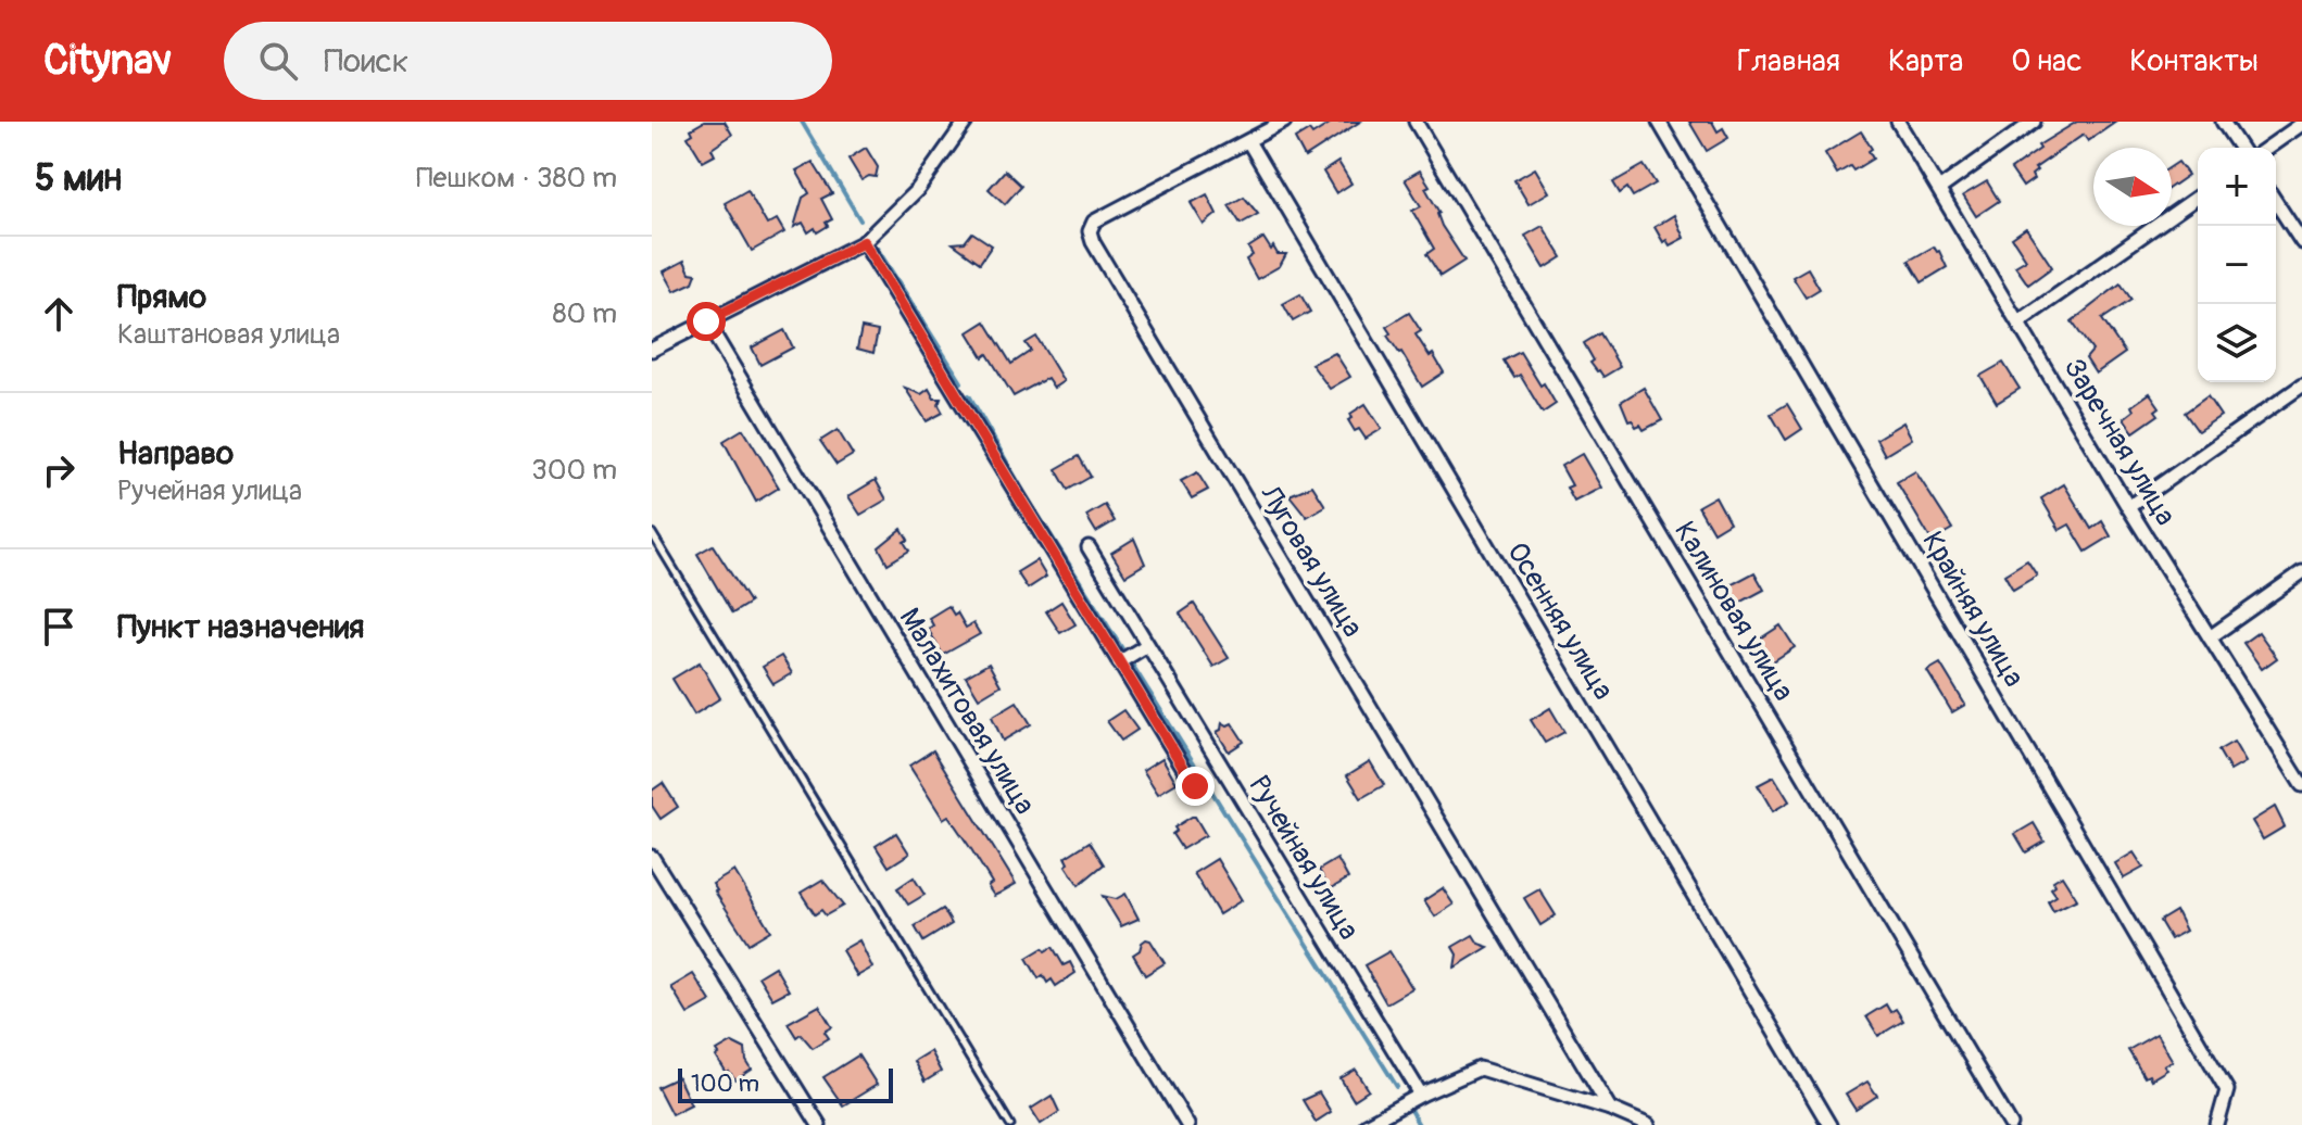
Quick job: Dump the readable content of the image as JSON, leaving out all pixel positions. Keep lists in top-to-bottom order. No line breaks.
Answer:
{"streets":{"street":["Заречная улица","Луговая улица","Крайняя улица","Калиновая улица","Осенняя улица","Малахитовая улица","Ручейная улица"]},"crossings":[["Луговая улица","Осенняя улица"]],"scale_bar":"100 m","north":"right","page":{"header":"Citynav","search":"Поиск","nav":["Главная","Карта","О нас","Контакты"],"heading":["5 мин","Пешком · 380 m"],"map_buttons":["+","−"],"list":[["Прямо","Каштановая улица","80 m"],["Направо","Ручейная улица","300 m"],"Пункт назначения"],"scale":"100 m"}}
